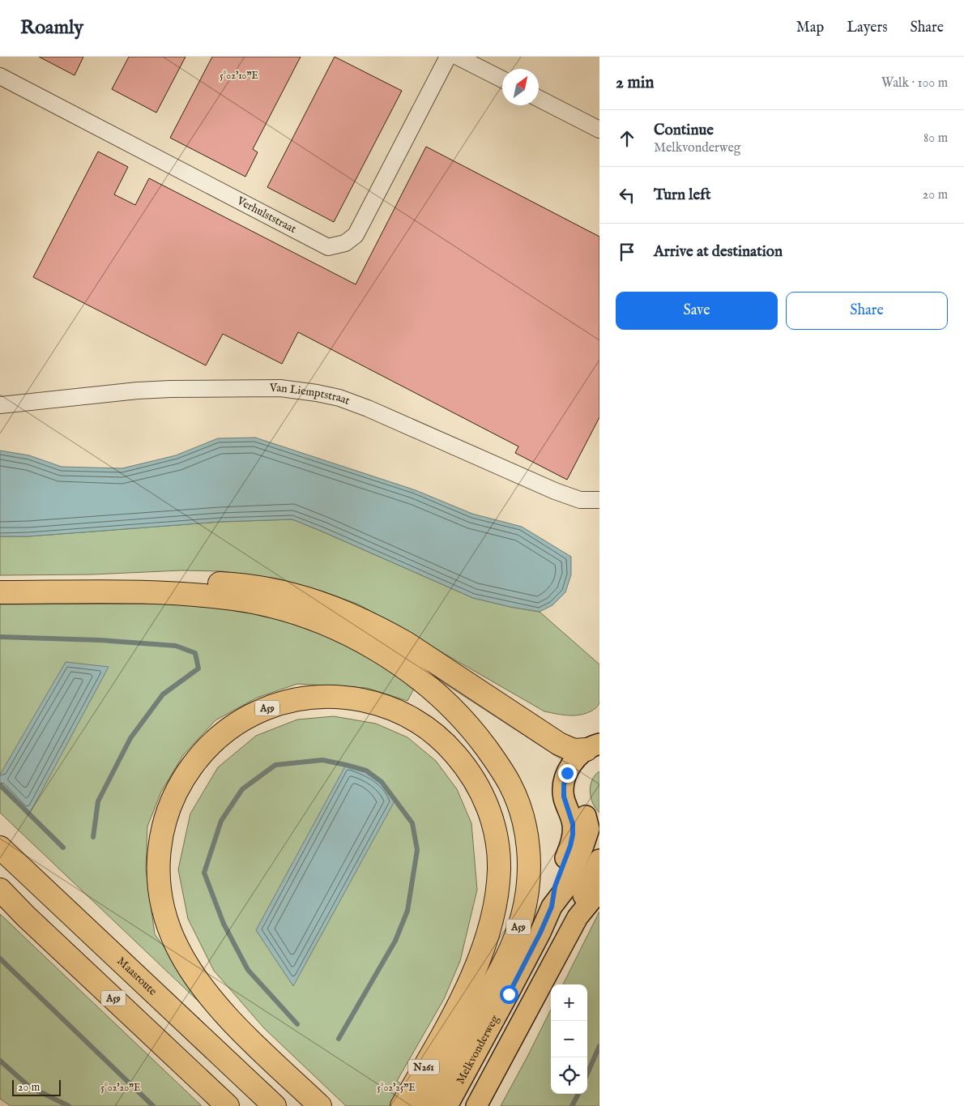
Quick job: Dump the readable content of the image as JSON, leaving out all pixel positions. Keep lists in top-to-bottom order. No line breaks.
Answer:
{"streets":{"highway":["A59","Maasroute","N261"],"main road":["Melkvonderweg"],"street":["Verhulststraat","Van Liemptstraat"]},"crossings":[["A59","N261"]],"scale_bar":"20 m","north":"top right","page":{"header":"Roamly","nav":["Map","Layers","Share"],"heading":["2 min","Walk · 100 m"],"list":[["Continue","Melkvonderweg","80 m"],["Turn left","20 m"],"Arrive at destination"],"buttons":["Save","Share"],"map_buttons":["+","−"],"scale":"20 m"},"coordinates":["5°02'10\"E","5°02'20\"E","5°02'25\"E"]}
